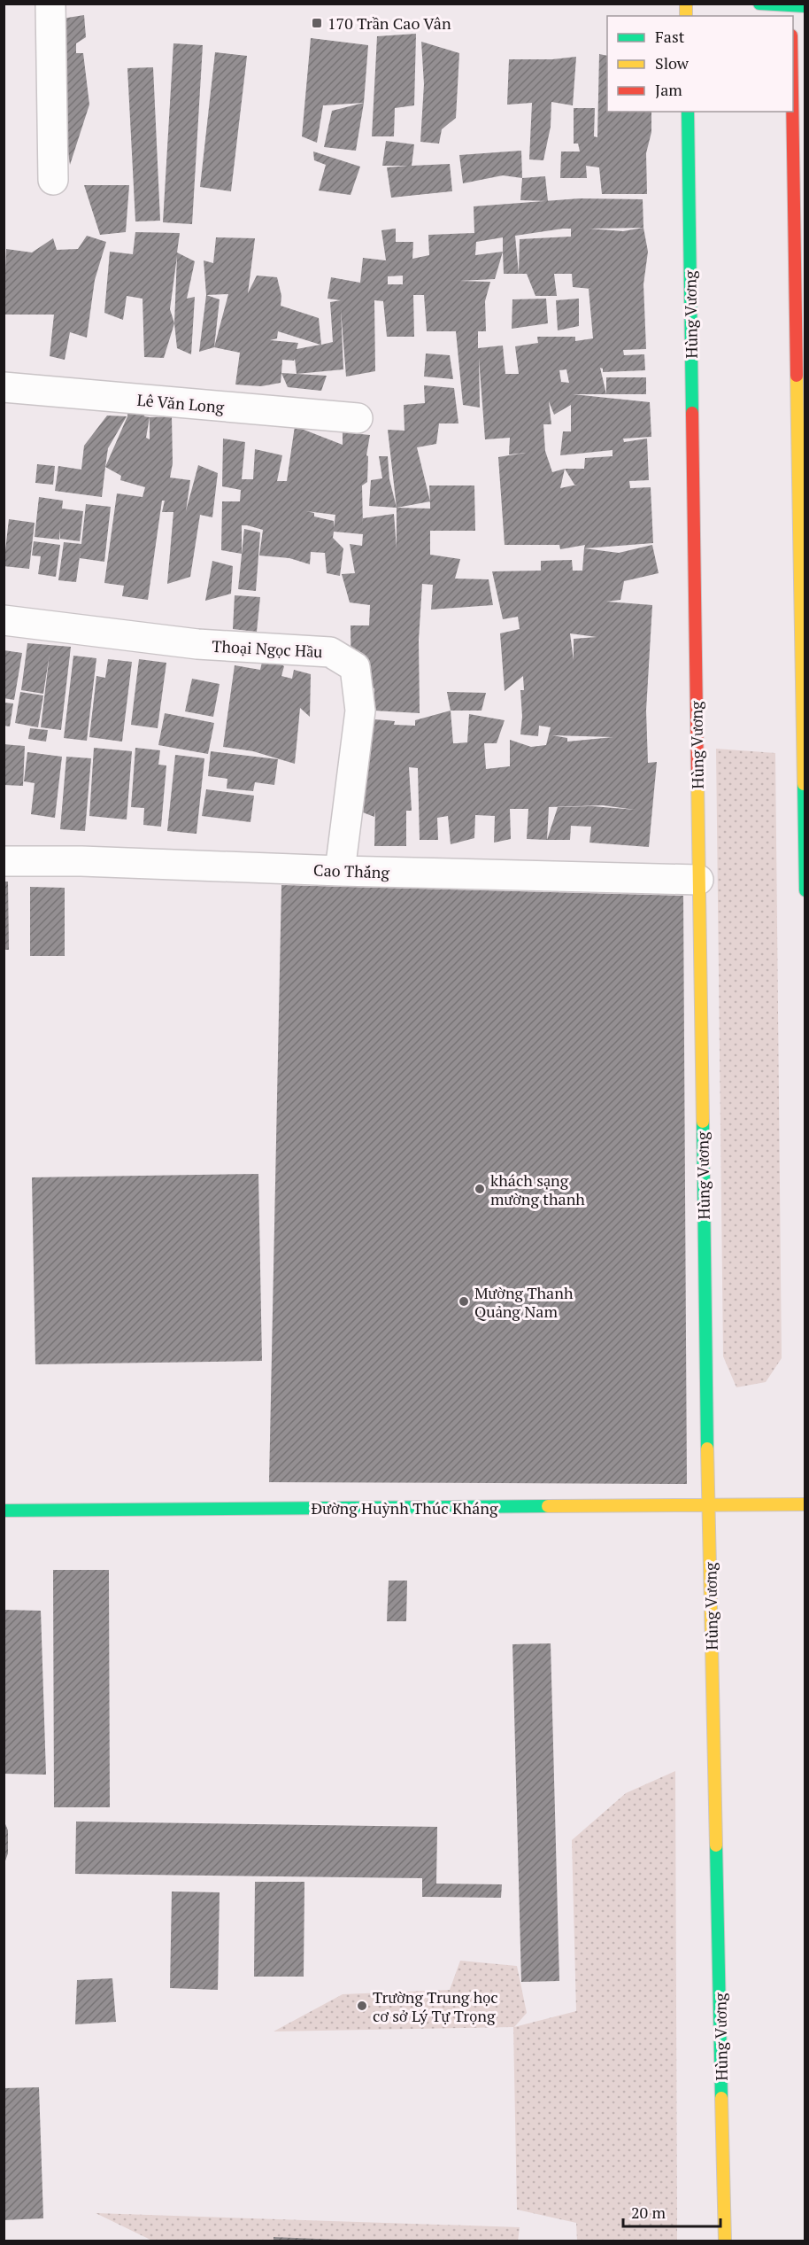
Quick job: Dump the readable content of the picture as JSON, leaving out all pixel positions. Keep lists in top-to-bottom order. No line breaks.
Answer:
{"streets":{"main road":["Hùng Vương","Đường Huỳnh Thúc Kháng"],"street":["Lê Văn Long","Thoại Ngọc Hầu","Cao Thắng"]},"crossings":[["Hùng Vương","Cao Thắng"],["Hùng Vương","Đường Huỳnh Thúc Kháng"],["Thoại Ngọc Hầu","Cao Thắng"]],"places":{"transit":["170 Trần Cao Vân"],"other":["khách sạng mường thanh","Mường Thanh Quảng Nam","Trường Trung học cơ sở Lý Tự Trọng"]},"legend":["Fast","Slow","Jam"],"scale_bar":"20 m"}
